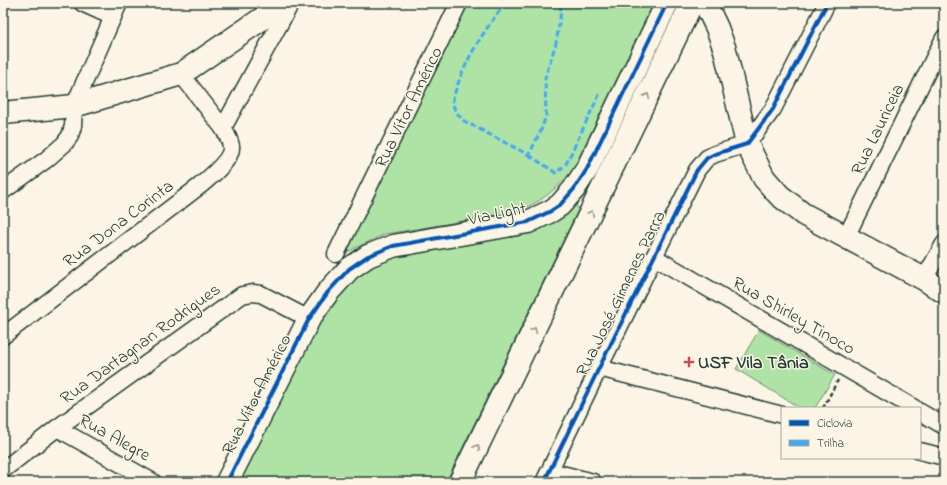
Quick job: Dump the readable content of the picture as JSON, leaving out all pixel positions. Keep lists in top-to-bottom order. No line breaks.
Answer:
{"streets":{"street":["Rua Vítor Américo","Rua Lauriceia","Via Light","Rua Dona Corinta","Rua José Gimenes Parra","Rua Shirley Tinoco","Rua Dartagnan Rodrigues","Rua Alegre"]},"crossings":[["Rua Vítor Américo","Via Light"],["Rua Vítor Américo","Rua Dartagnan Rodrigues"],["Via Light","Rua Dartagnan Rodrigues"],["Rua José Gimenes Parra","Rua Shirley Tinoco"],["Rua Dartagnan Rodrigues","Rua Alegre"]],"places":{"health":["USF Vila Tânia"]},"legend":["Ciclovia","Trilha"]}
